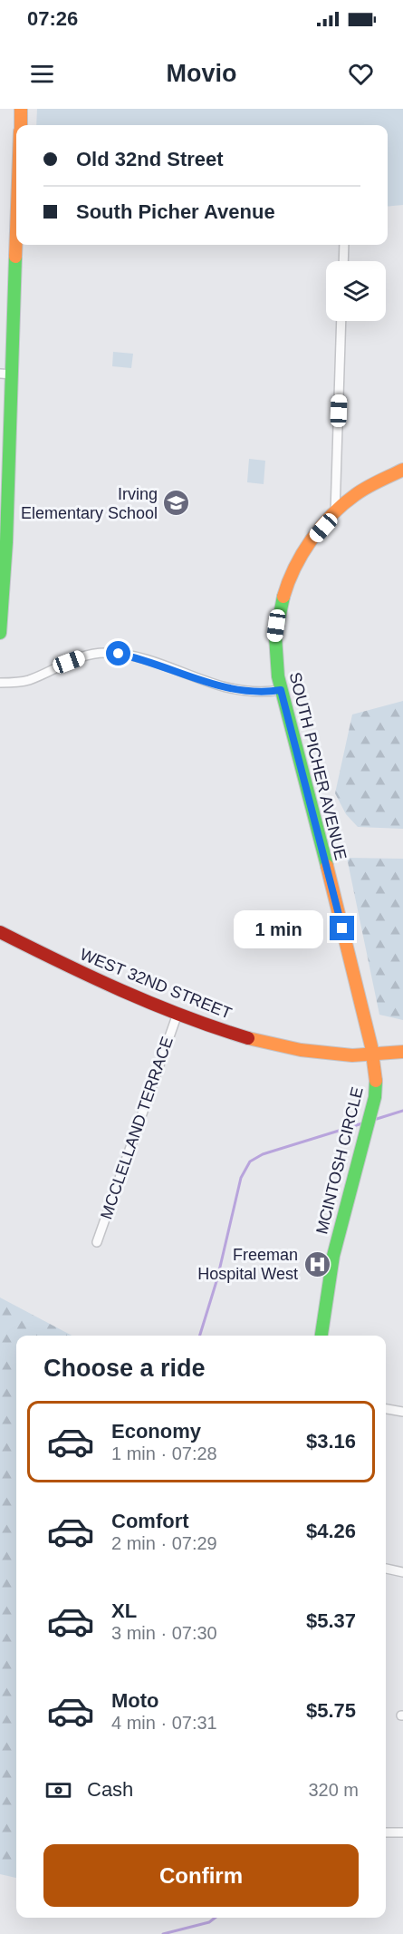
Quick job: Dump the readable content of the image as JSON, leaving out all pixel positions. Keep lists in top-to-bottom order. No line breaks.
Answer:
{"streets":{"main road":["SOUTH PICHER AVENUE","WEST 32ND STREET","MCINTOSH CIRCLE"],"street":["MCCLELLAND TERRACE"]},"crossings":[["SOUTH PICHER AVENUE","WEST 32ND STREET"],["SOUTH PICHER AVENUE","MCINTOSH CIRCLE"],["WEST 32ND STREET","MCCLELLAND TERRACE"],["WEST 32ND STREET","MCINTOSH CIRCLE"]],"places":{"school or university":["Irving Elementary School"],"hospital":["Freeman Hospital West"]},"page":{"status":"07:26","header":"Movio","banner":["Old 32nd Street","South Picher Avenue"],"bubble":"1 min","heading":"Choose a ride","list":[{"name":"Economy","note":"1 min · 07:28","value":"$3.16"},{"name":"Comfort","note":"2 min · 07:29","value":"$4.26"},{"name":"XL","note":"3 min · 07:30","value":"$5.37"},{"name":"Moto","note":"4 min · 07:31","value":"$5.75"}],"pay":["Cash","320 m"],"buttons":"Confirm"}}
